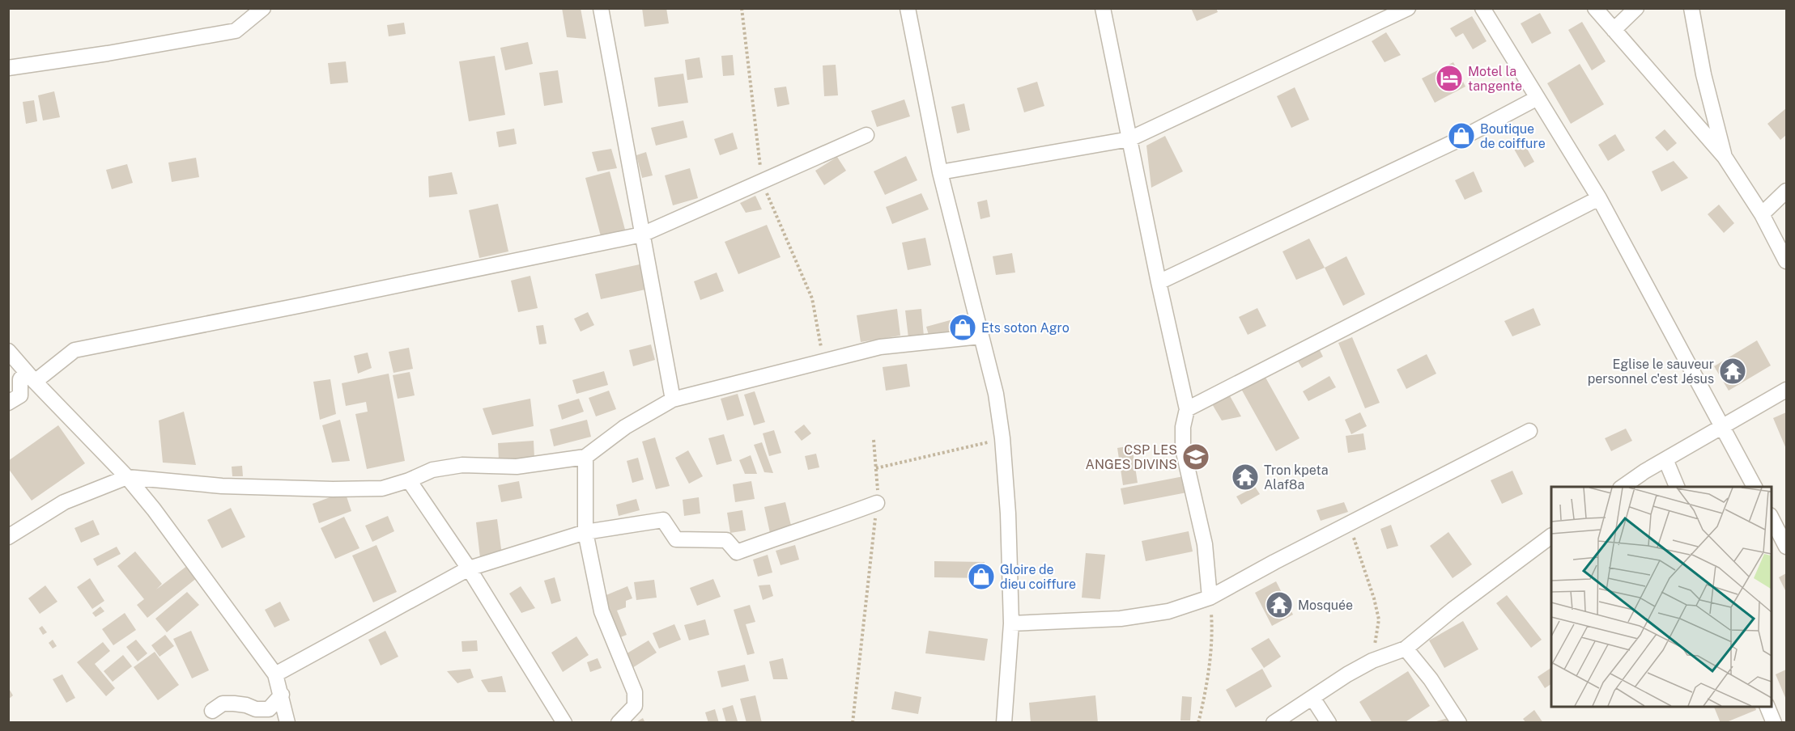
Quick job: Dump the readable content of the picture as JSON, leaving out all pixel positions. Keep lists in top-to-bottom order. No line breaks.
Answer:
{"places":{"hotel":["Motel la tangente"],"shop":["Boutique de coiffure","Ets soton Agro","Gloire de dieu coiffure"],"temple":["Eglise le sauveur personnel c'est Jésus","Tron kpeta Alaf8a","Mosquée"],"school or university":["CSP LES ANGES DIVINS"]}}
